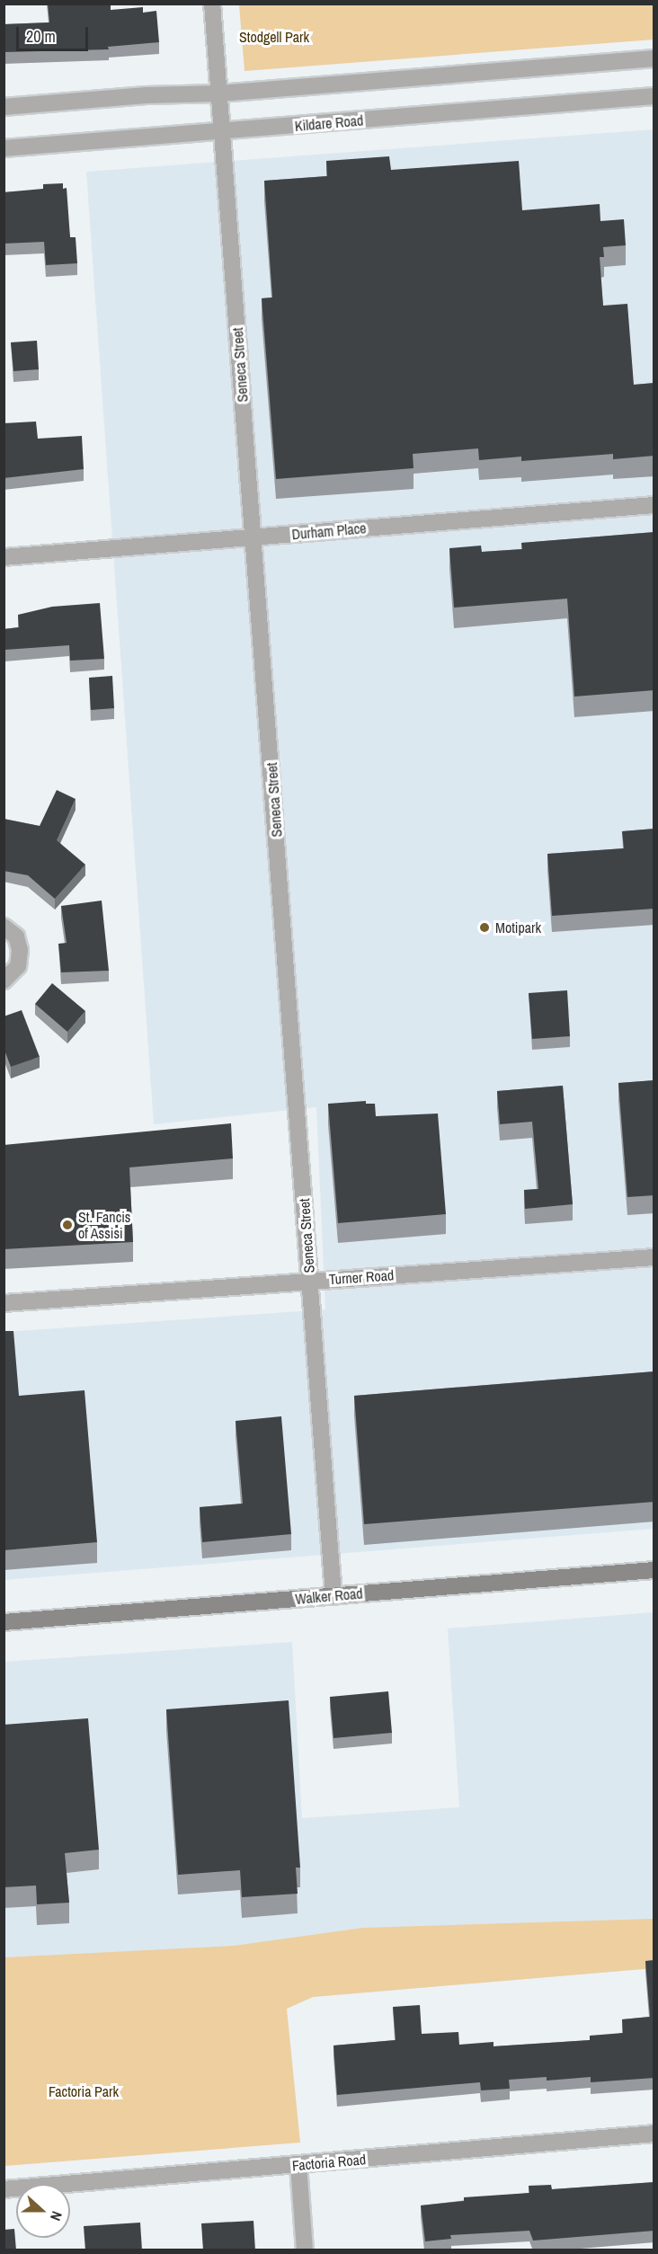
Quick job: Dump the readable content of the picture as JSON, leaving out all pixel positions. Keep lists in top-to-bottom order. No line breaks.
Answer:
{"streets":{"main road":["Walker Road"],"street":["Kildare Road","Seneca Street","Durham Place","Turner Road","Factoria Road"]},"crossings":[["Kildare Road","Seneca Street"],["Seneca Street","Durham Place"],["Seneca Street","Turner Road"],["Seneca Street","Walker Road"]],"parks":["Stodgell Park","Factoria Park"],"places":["Motipark","St. Fancis of Assisi"],"scale_bar":"20 m","north":"right"}
